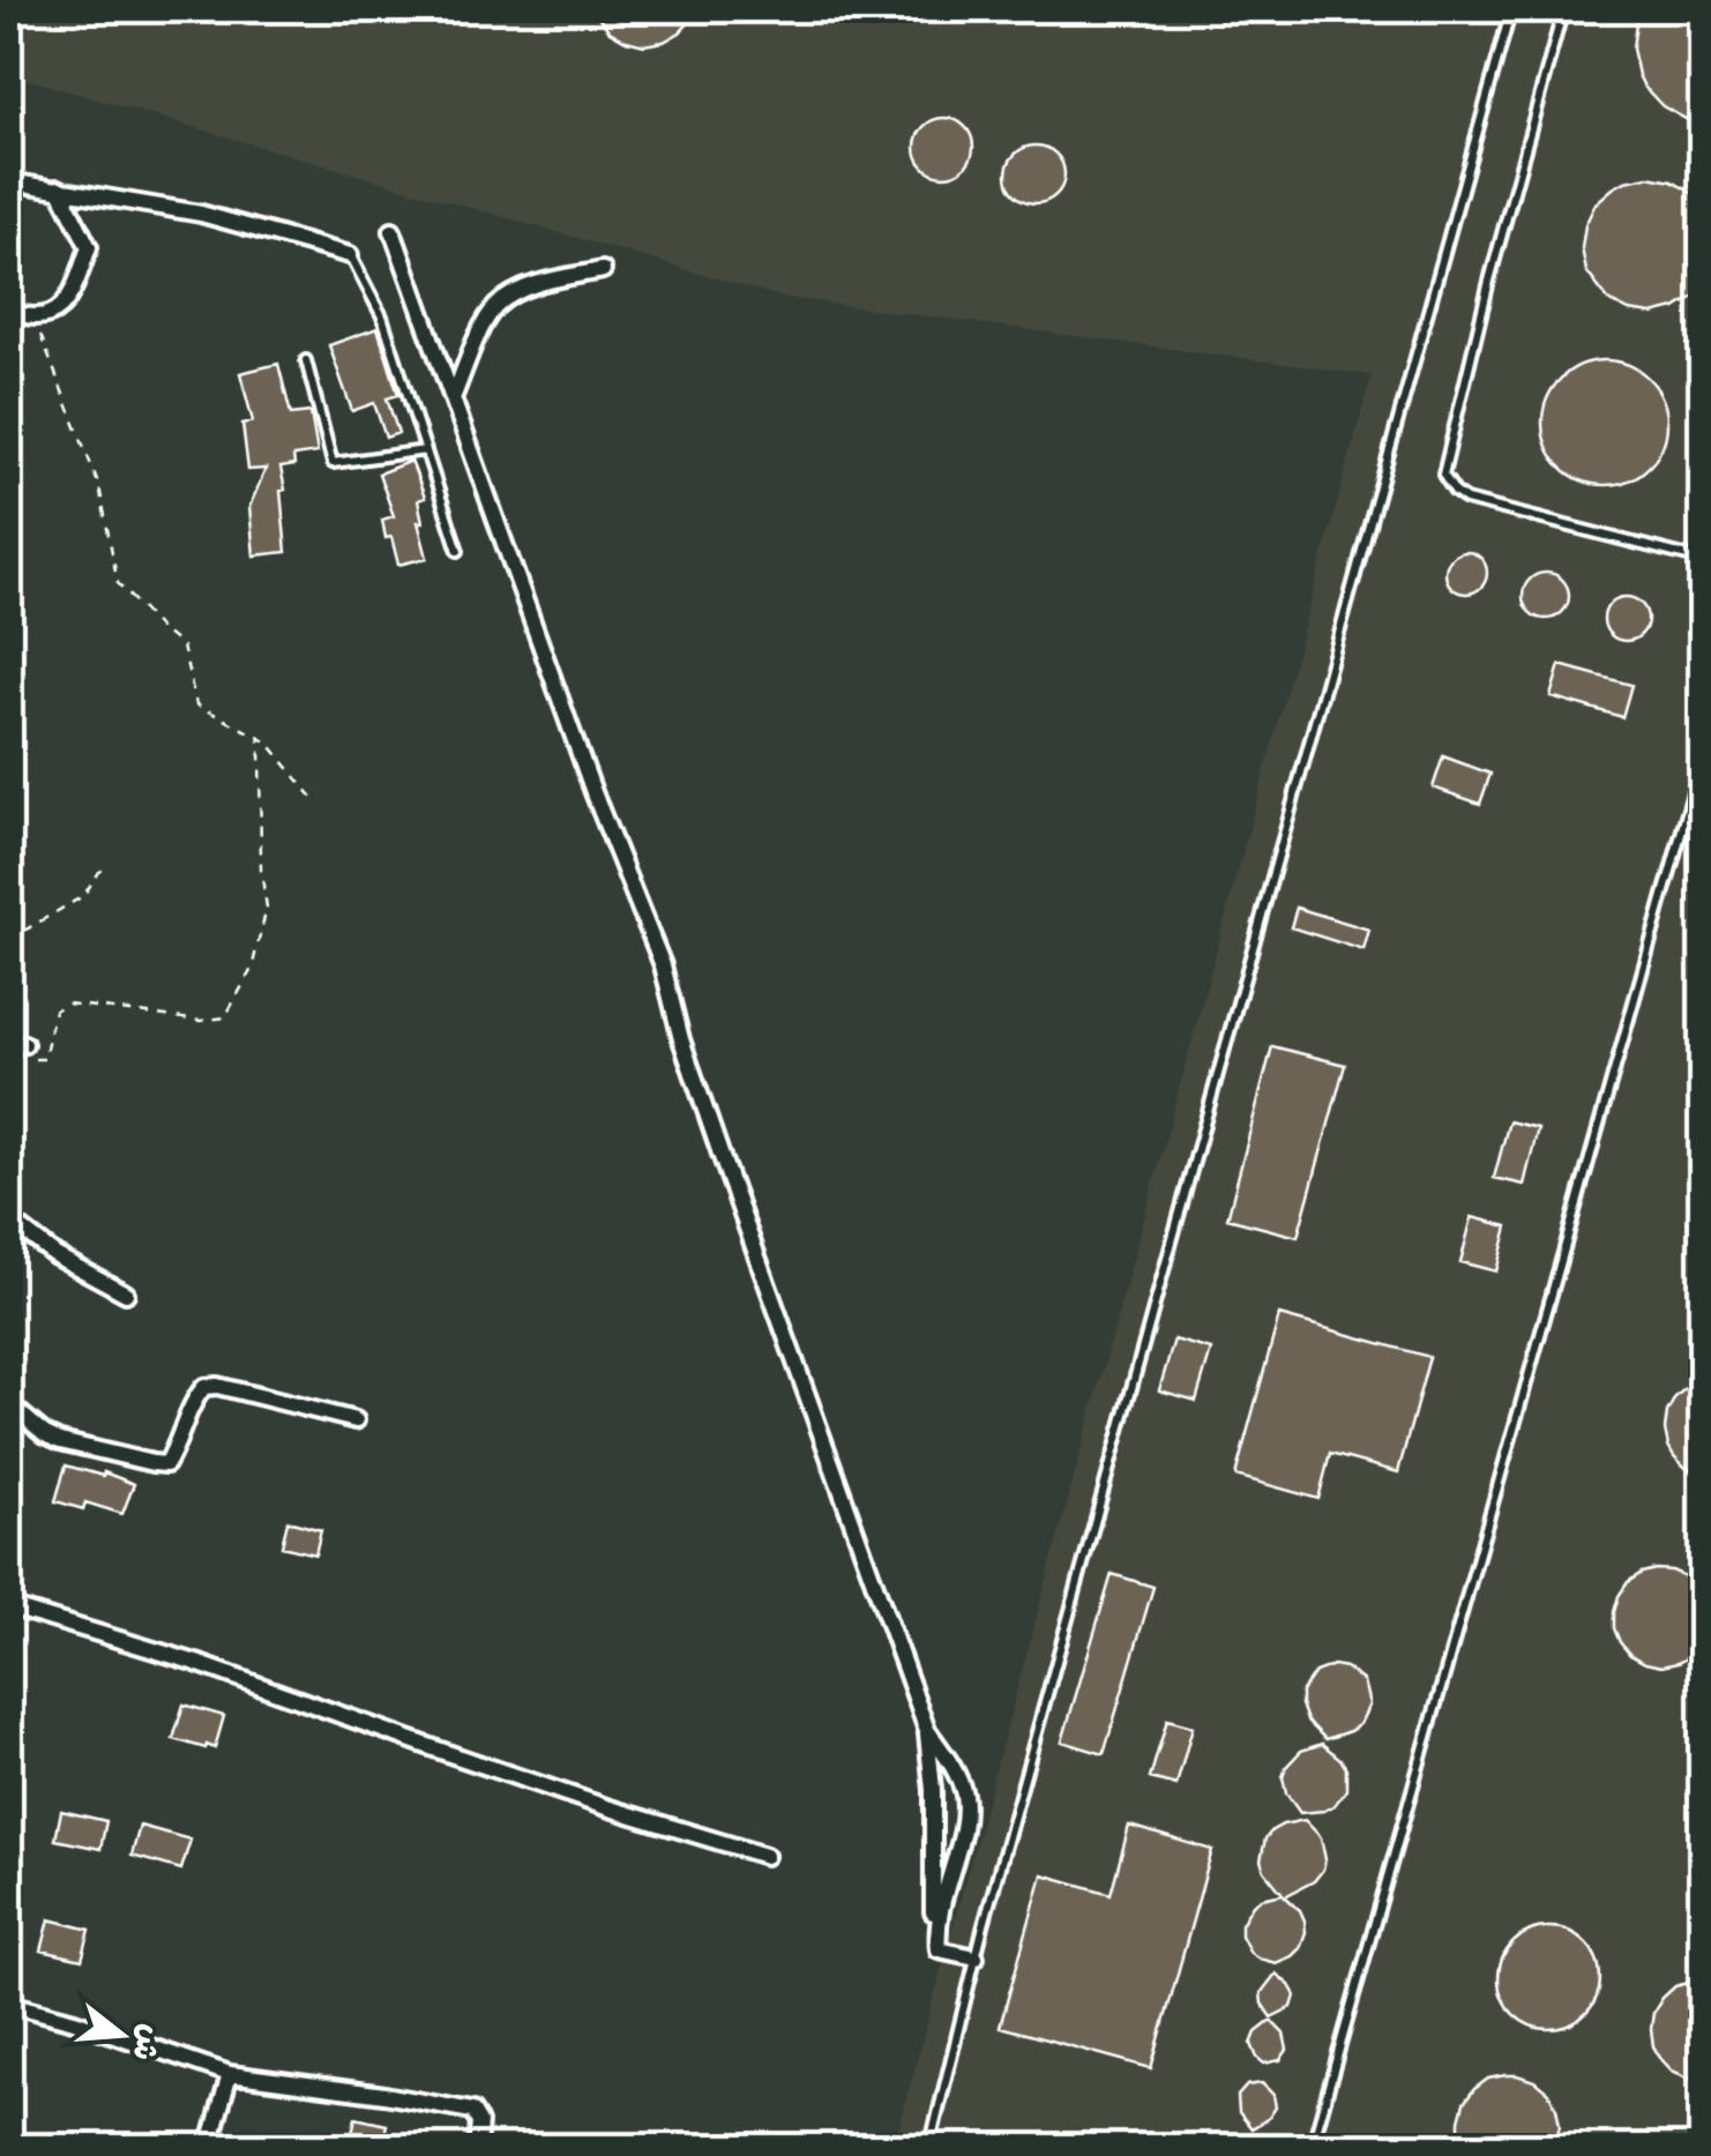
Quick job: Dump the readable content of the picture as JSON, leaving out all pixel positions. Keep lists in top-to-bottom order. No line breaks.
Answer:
{"north":"right"}
